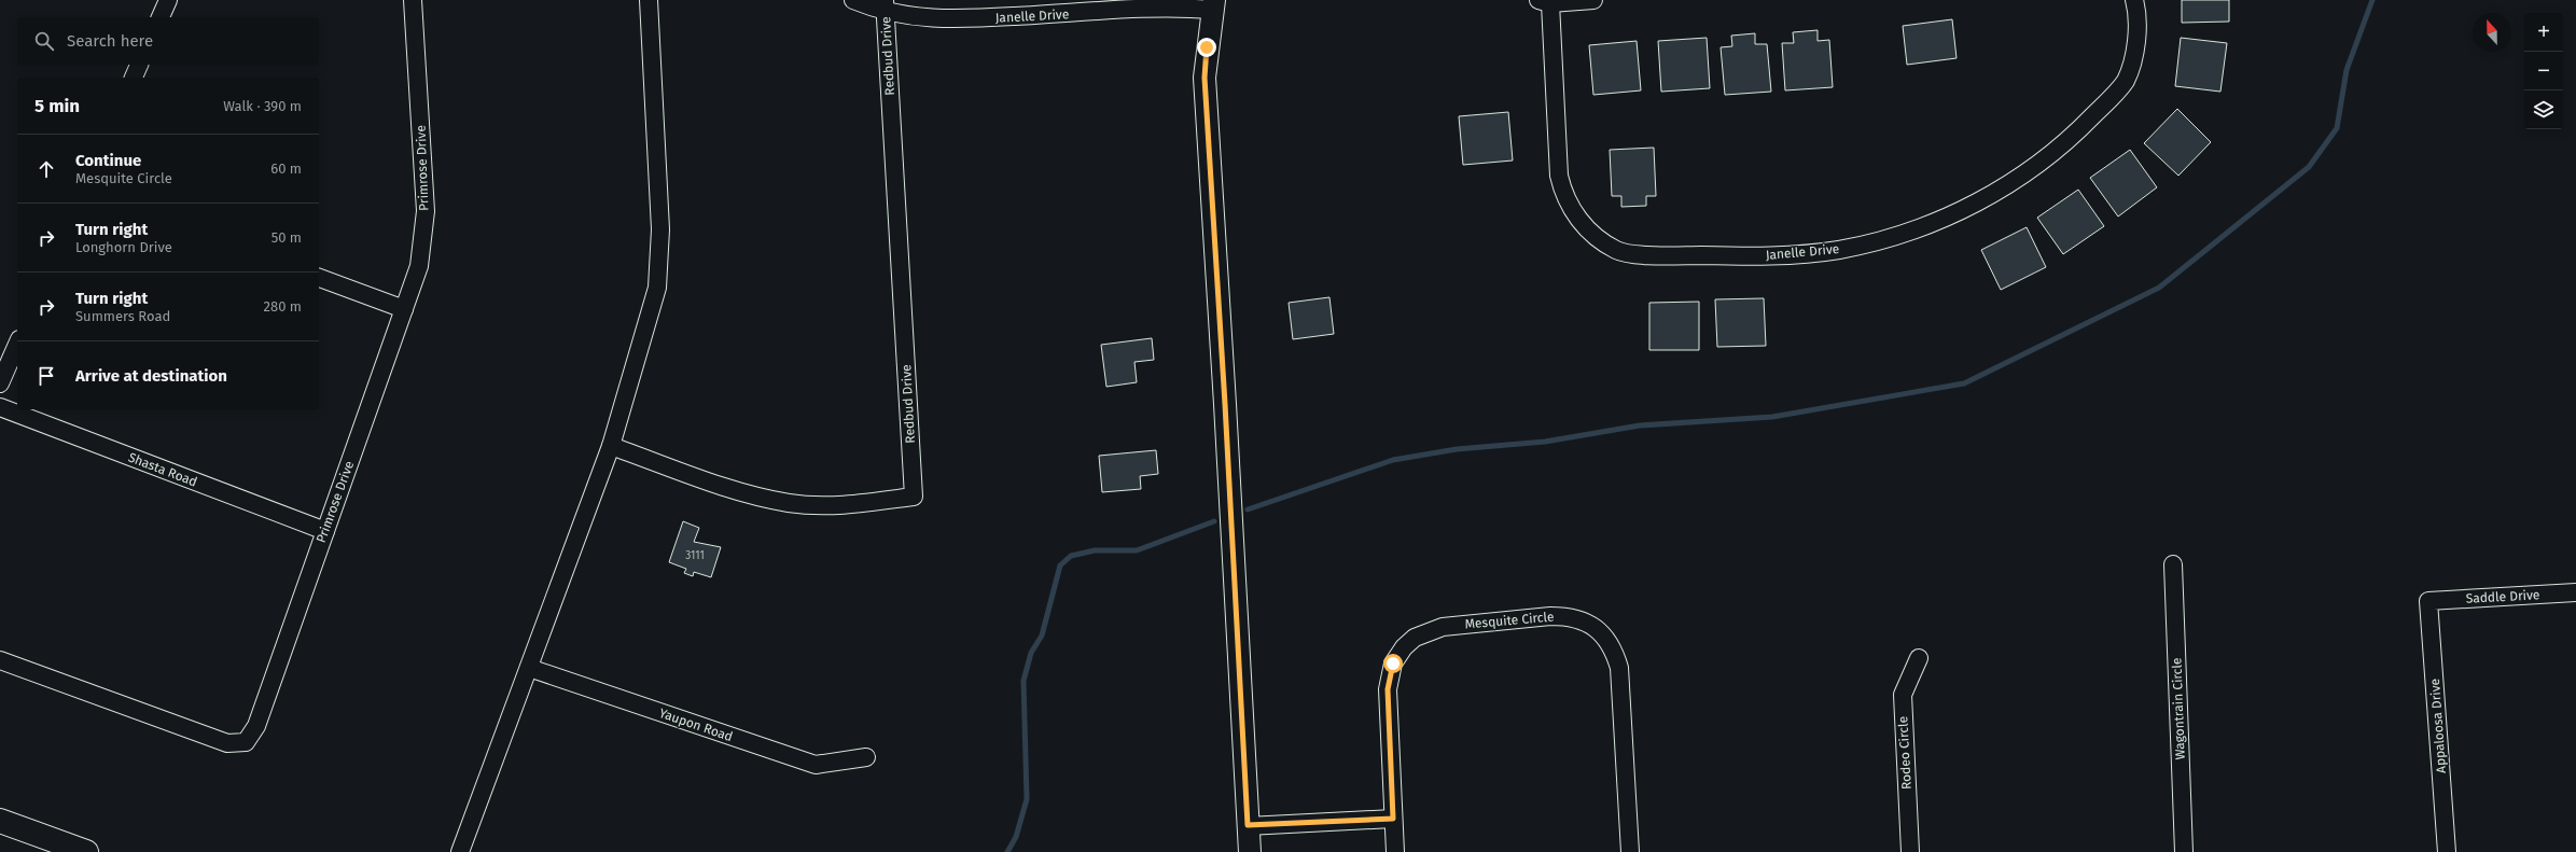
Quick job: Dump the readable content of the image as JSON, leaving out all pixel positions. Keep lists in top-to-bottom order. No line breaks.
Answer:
{"streets":{"street":["Janelle Drive","Redbud Drive","Primrose Drive","Shasta Road","Saddle Drive","Mesquite Circle","Wagontrain Circle","Yaupon Road","Appaloosa Drive","Rodeo Circle"]},"crossings":[["Janelle Drive","Redbud Drive"],["Primrose Drive","Shasta Road"],["Saddle Drive","Appaloosa Drive"]],"house_numbers":["3111"],"north":"top","page":{"map_buttons":["+","−"],"search":"Search here","heading":["5 min","Walk · 390 m"],"list":[["Continue","Mesquite Circle","60 m"],["Turn right","Longhorn Drive","50 m"],["Turn right","Summers Road","280 m"],"Arrive at destination"]}}
